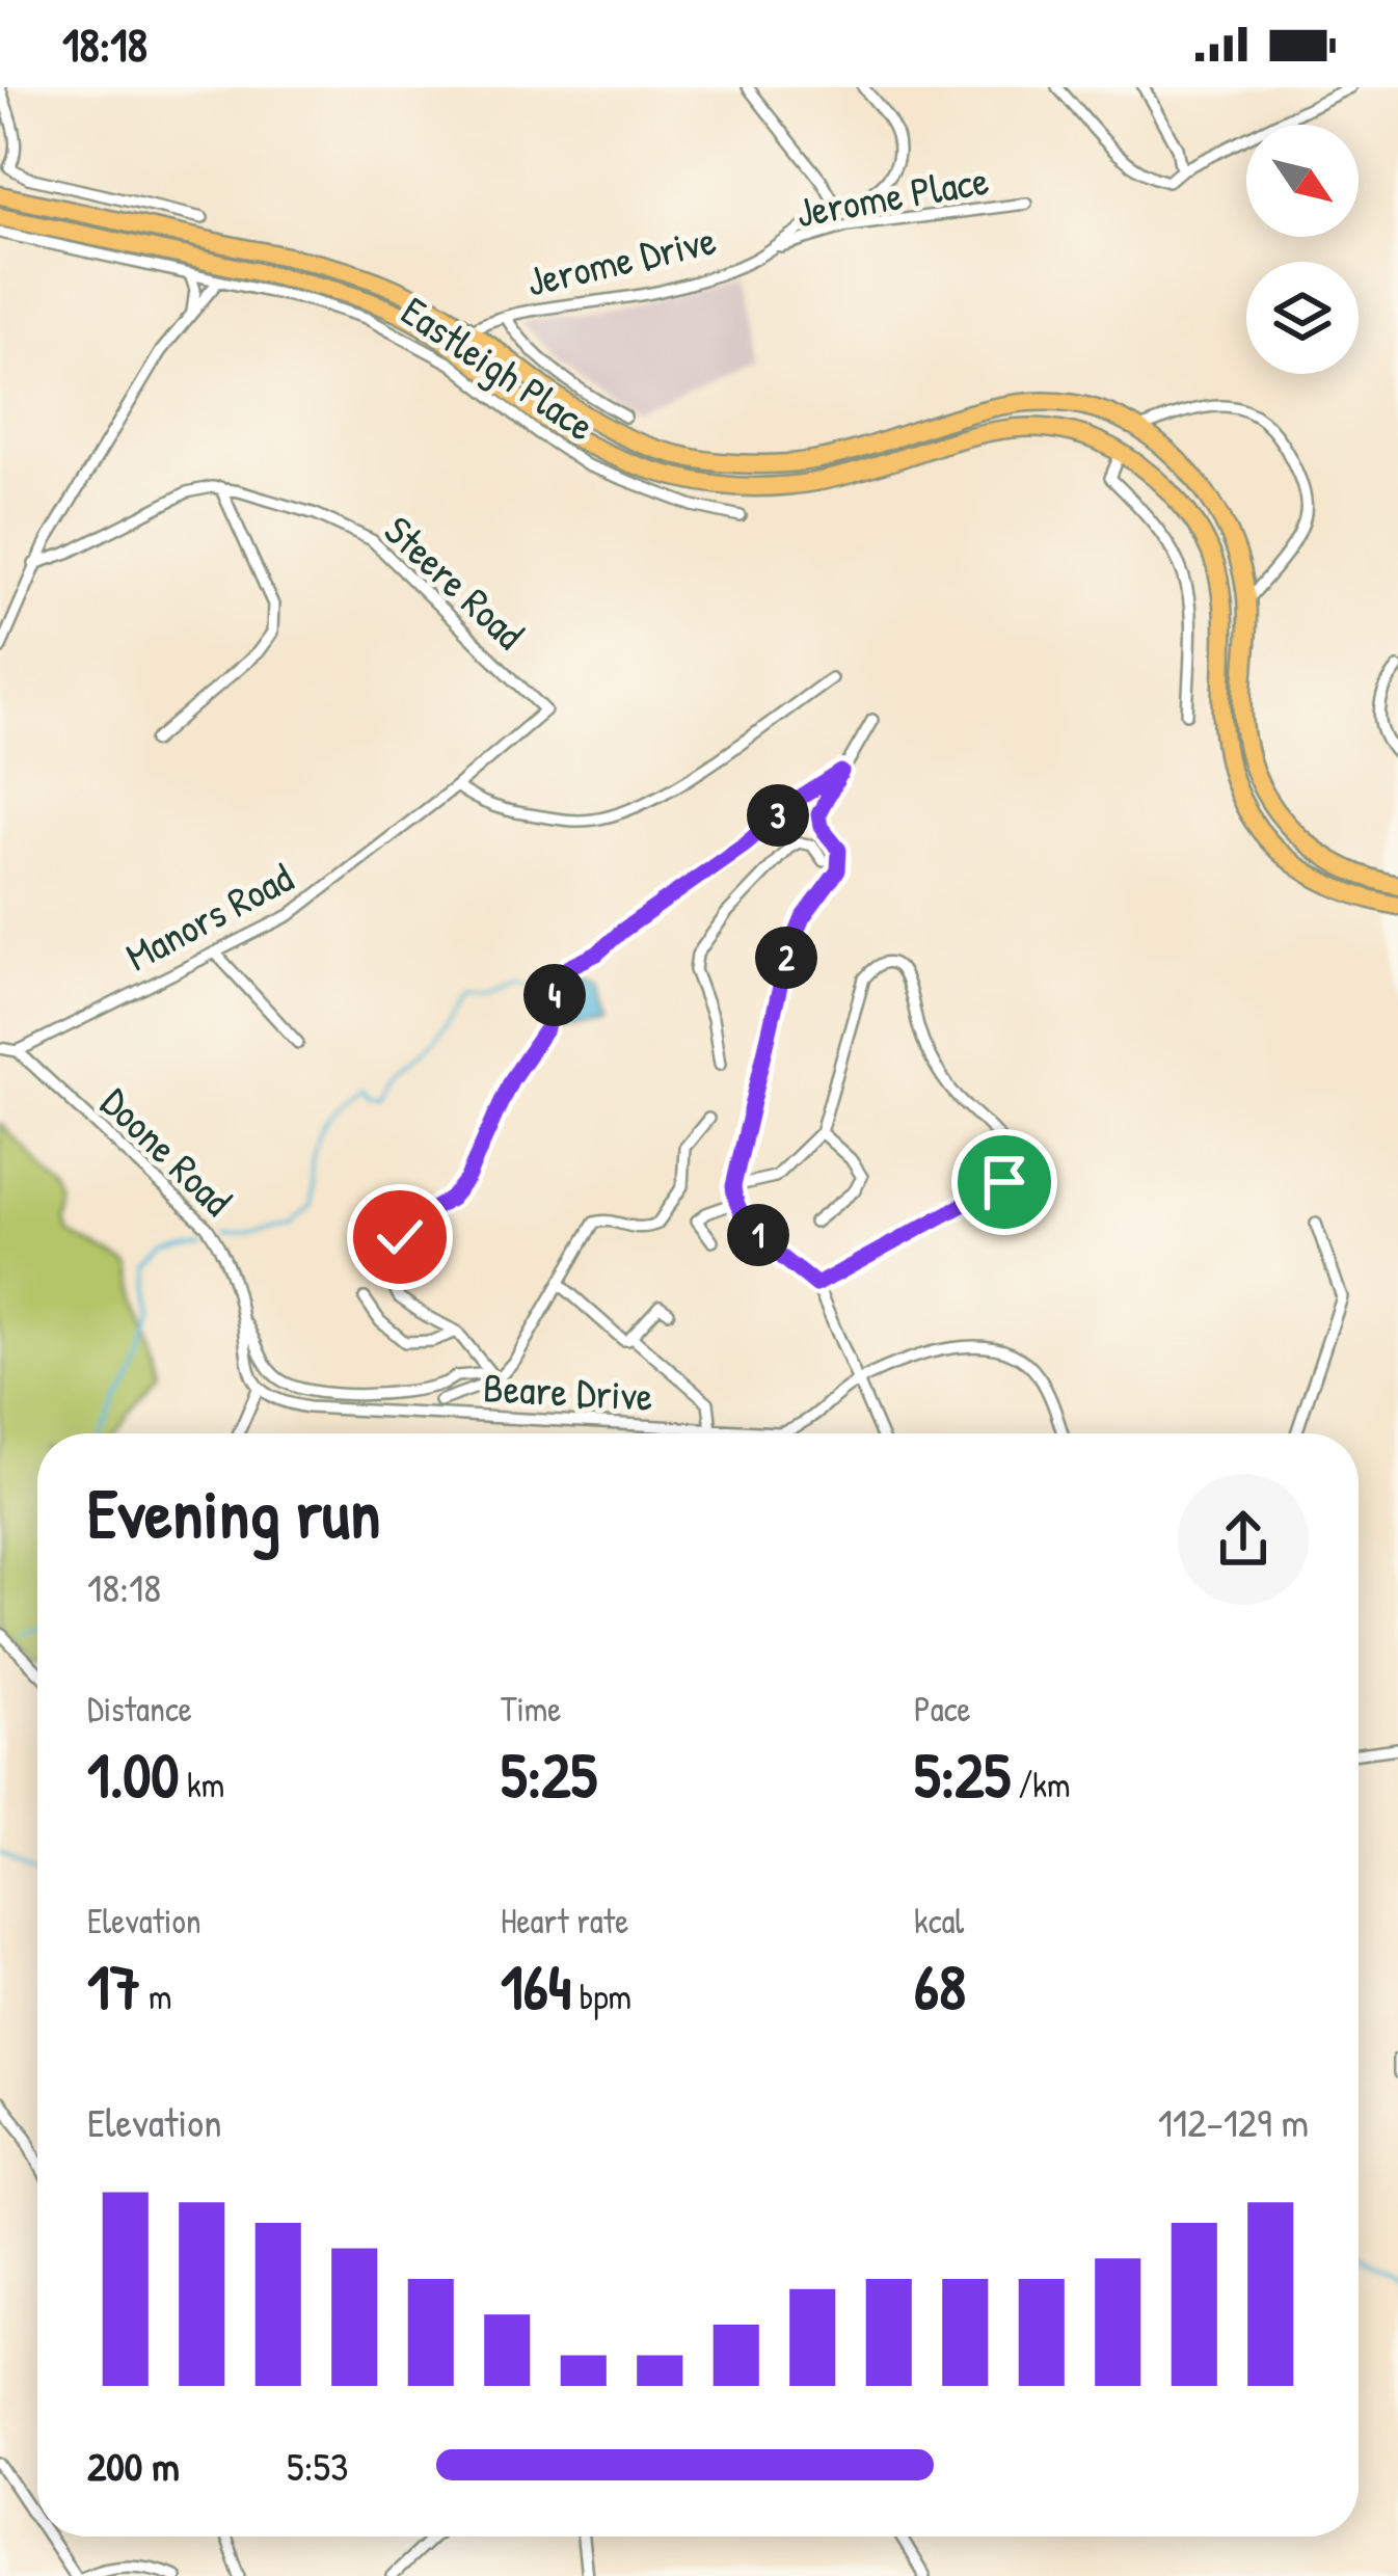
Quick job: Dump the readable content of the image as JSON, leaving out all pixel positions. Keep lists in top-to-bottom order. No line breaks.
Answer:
{"streets":{"street":["Jerome Place","Jerome Drive","Eastleigh Place","Steere Road","Manors Road","Doone Road","Beare Drive"]},"crossings":[["Jerome Place","Jerome Drive"],["Steere Road","Manors Road"],["Manors Road","Doone Road"],["Doone Road","Beare Drive"]],"north":"bottom right","page":{"status":"18:18","pins":["3","2","4","1"],"heading":["Evening run","18:18"],"stats":[["Distance","1.00 km"],["Time","5:25"],["Pace","5:25 /km"],["Elevation","17 m"],["Heart rate","164 bpm"],["kcal","68"]],"chart":["Elevation","112–129 m"],"list":[{"name":"200 m","note":"5:53"}]}}
